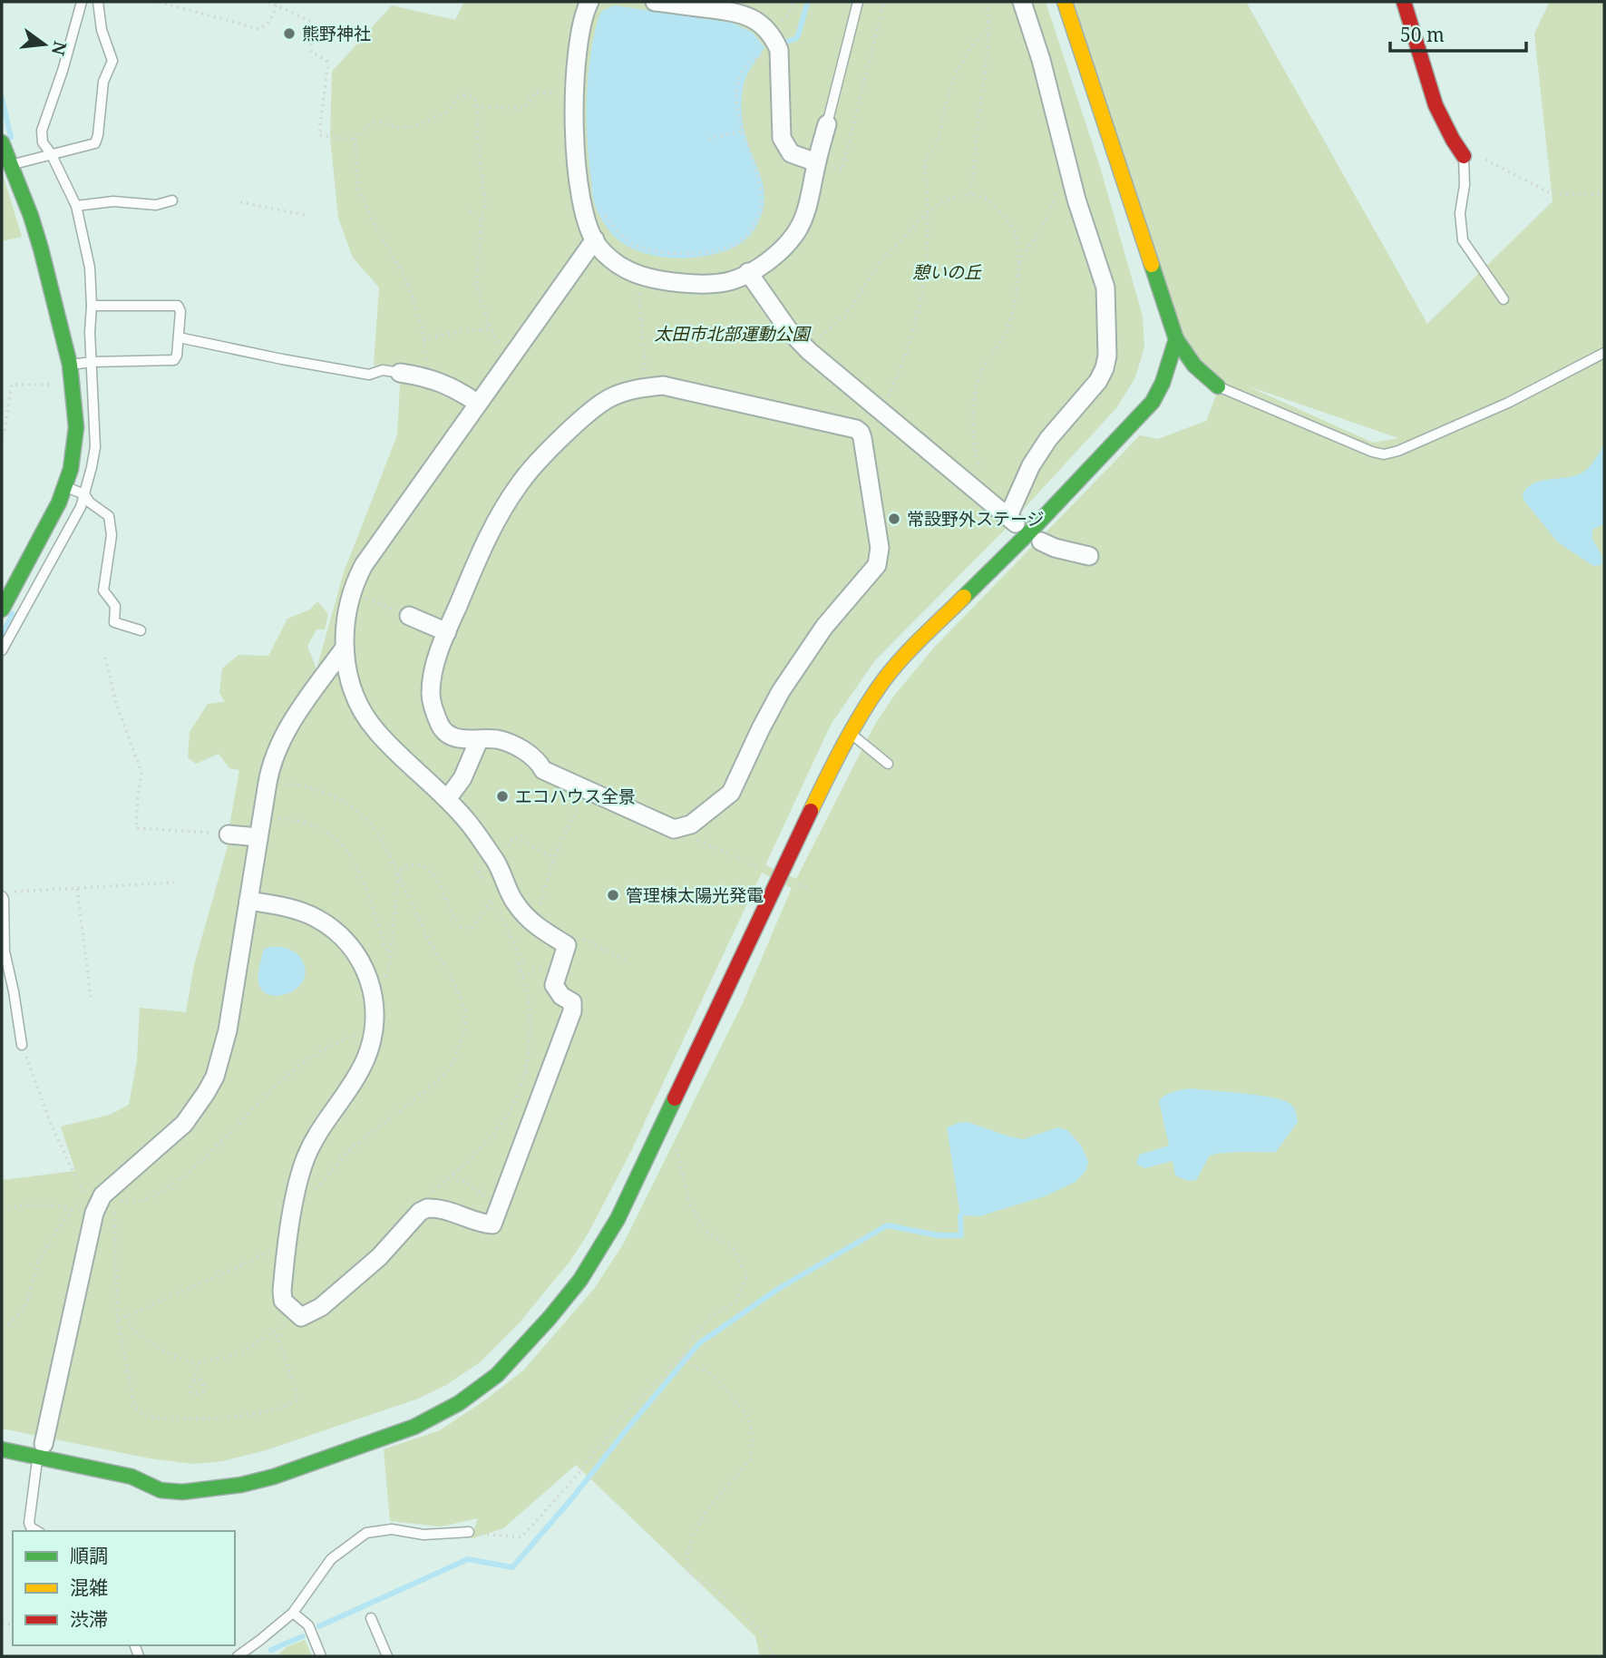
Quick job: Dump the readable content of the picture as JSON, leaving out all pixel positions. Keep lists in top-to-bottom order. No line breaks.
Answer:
{"parks":["憩いの丘","太田市北部運動公園"],"places":["熊野神社","常設野外ステージ","エコハウス全景","管理棟太陽光発電"],"legend":["順調","混雑","渋滞"],"scale_bar":"50 m","north":"right"}
